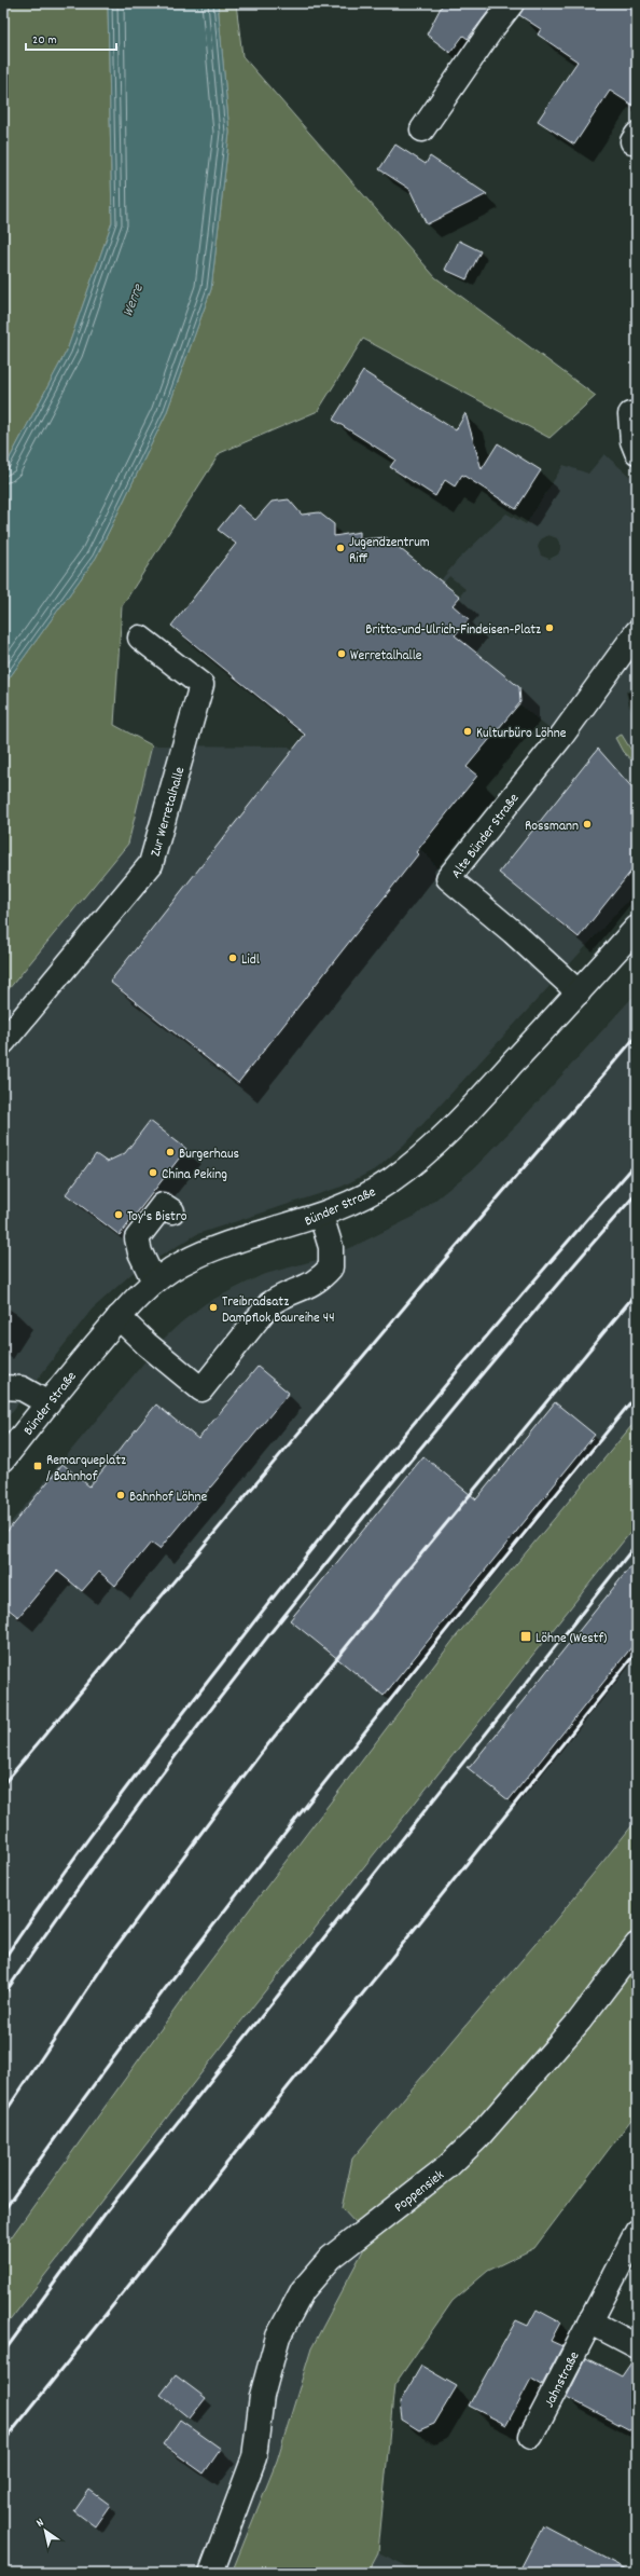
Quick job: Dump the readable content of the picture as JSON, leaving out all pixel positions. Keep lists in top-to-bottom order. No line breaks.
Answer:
{"streets":{"street":["Zur Werretalhalle","Alte Bünder Straße","Bünder Straße","Poppensiek","Jahnstraße"]},"crossings":[["Alte Bünder Straße","Bünder Straße"]],"water":["Werre"],"places":{"other":["Jugendzentrum Riff","Britta-und-Ulrich-Findeisen-Platz","Werretalhalle","Kulturbüro Löhne","Rossmann","Lidl","Burgerhaus","China Peking","Toy's Bistro","Treibradsatz Dampflok Baureihe 44","Bahnhof Löhne"],"transit":["Remarqueplatz / Bahnhof","Löhne (Westf)"]},"scale_bar":"20 m","north":"top left"}
